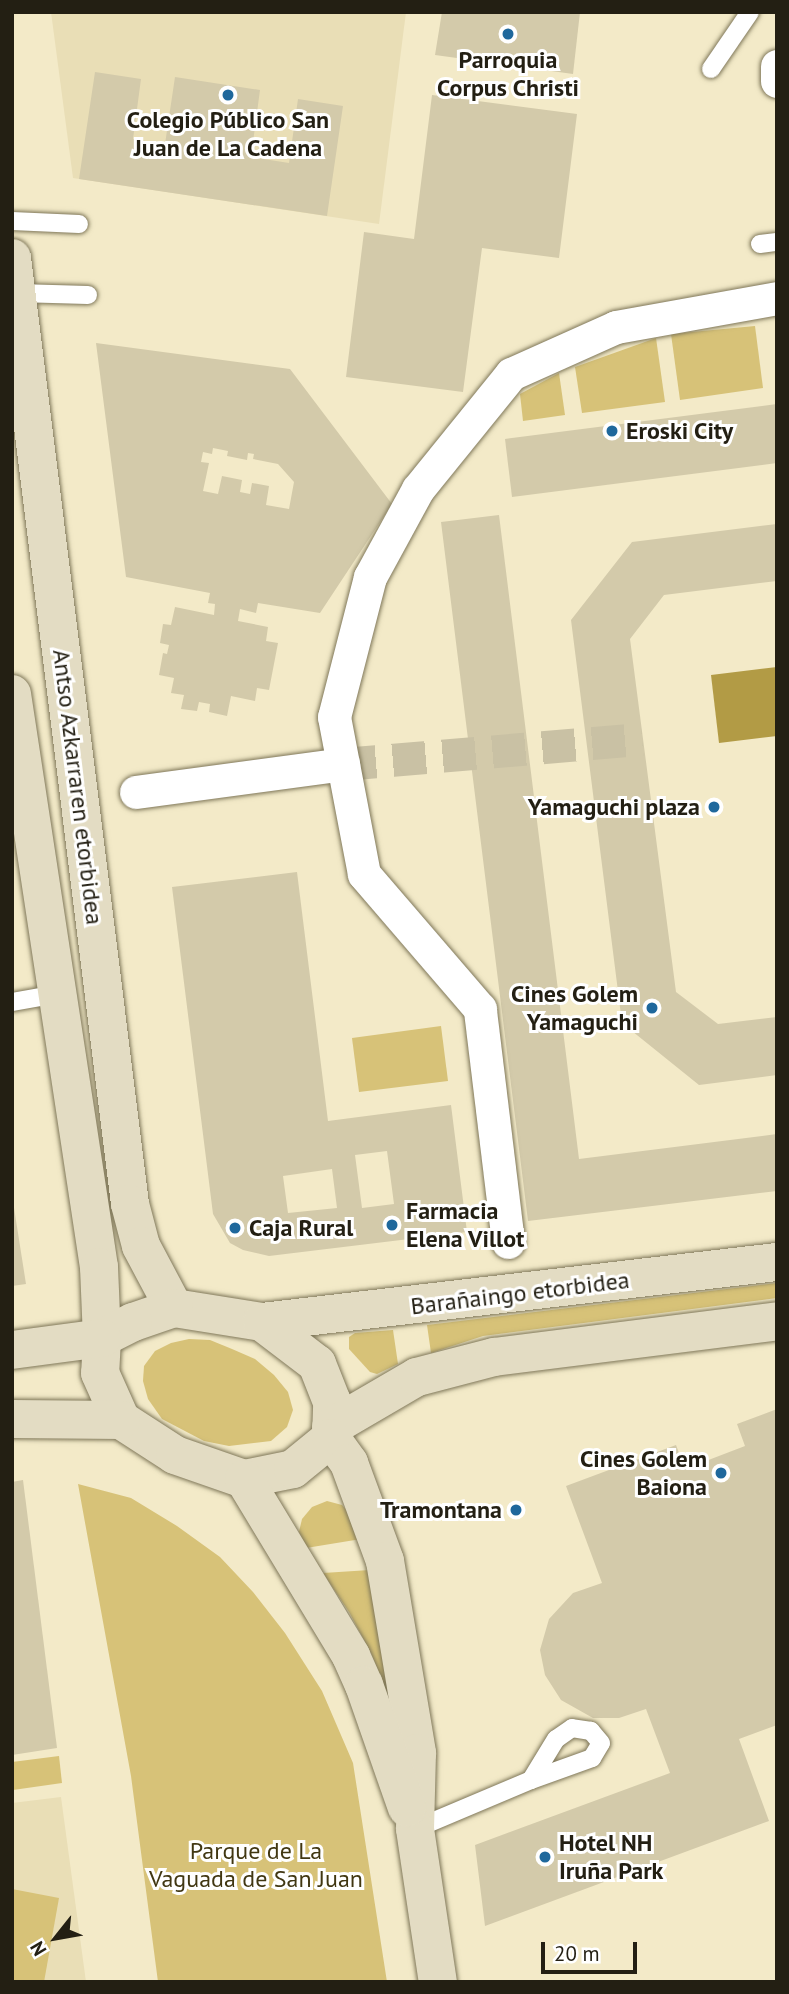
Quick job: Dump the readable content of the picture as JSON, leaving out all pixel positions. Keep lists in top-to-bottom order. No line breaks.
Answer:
{"streets":{"street":["Antso Azkarraren etorbidea","Barañaingo etorbidea"]},"crossings":[["Antso Azkarraren etorbidea","Barañaingo etorbidea"]],"parks":["Parque de La Vaguada de San Juan"],"places":["Parroquia Corpus Christi","Colegio Público San Juan de La Cadena","Eroski City","Yamaguchi plaza","Cines Golem Yamaguchi","Farmacia Elena Villot","Caja Rural","Cines Golem Baiona","Tramontana","Hotel NH Iruña Park"],"scale_bar":"20 m","north":"bottom left"}
